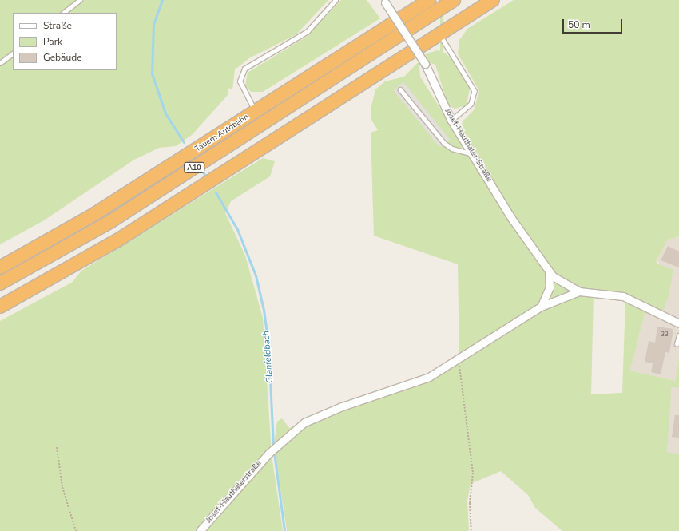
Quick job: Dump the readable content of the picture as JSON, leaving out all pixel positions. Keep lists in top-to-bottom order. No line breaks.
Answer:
{"streets":{"highway":["Tauern Autobahn","A10"],"street":["Josef-Hauthaler-Straße","Josef-Hauthalerstraße"]},"crossings":[["Josef-Hauthaler-Straße","Josef-Hauthalerstraße"]],"water":["Glanfeldbach"],"house_numbers":["33"],"legend":["Straße","Park","Gebäude"],"scale_bar":"50 m"}
